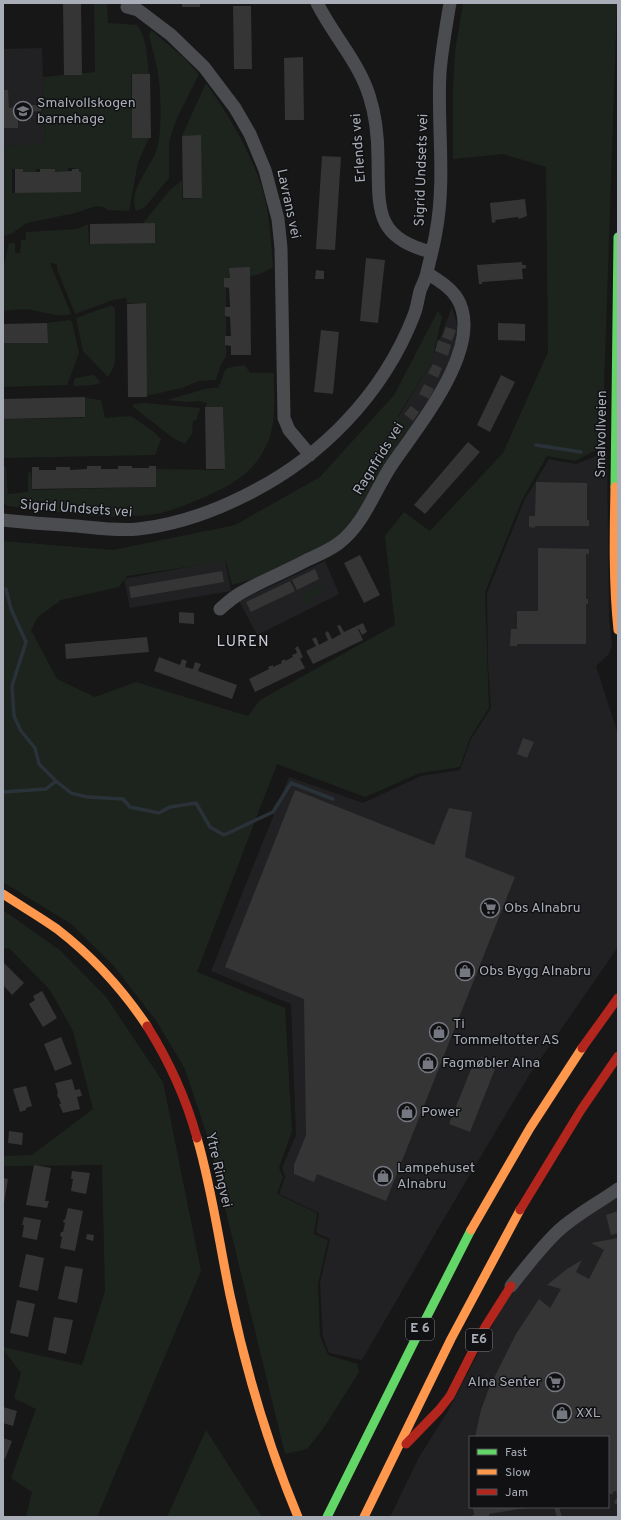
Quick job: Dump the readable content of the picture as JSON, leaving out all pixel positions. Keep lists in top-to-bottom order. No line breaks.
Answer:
{"streets":{"main road":["Smalvollveien","Ytre Ringvei","E 6","E6"],"street":["Erlends vei","Sigrid Undsets vei","Lavrans vei","Ragnfrids vei"]},"crossings":[["Erlends vei","Sigrid Undsets vei"],["Sigrid Undsets vei","Lavrans vei"],["Sigrid Undsets vei","Ragnfrids vei"],["E 6","E6"]],"districts":["LUREN"],"places":{"school or university":["Smalvollskogen barnehage"],"supermarket":["Obs Alnabru","Alna Senter"],"shop":["Obs Bygg Alnabru","Ti Tommeltotter AS","Fagmøbler Alna","Power","Lampehuset Alnabru","XXL"]},"legend":["Fast","Slow","Jam"]}
